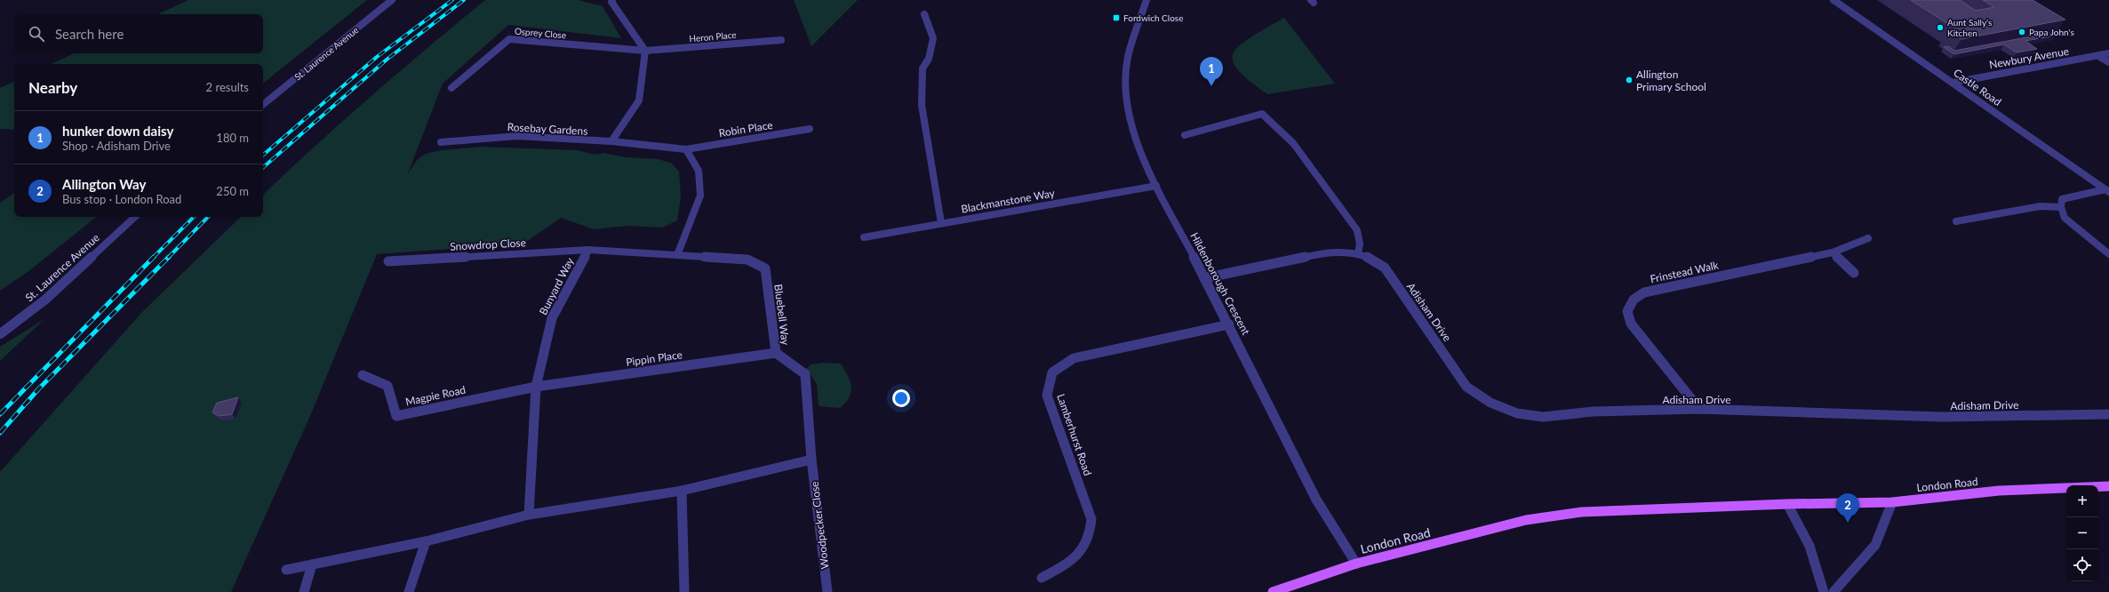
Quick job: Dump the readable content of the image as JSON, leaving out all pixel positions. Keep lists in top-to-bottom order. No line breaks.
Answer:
{"streets":{"main road":["London Road"],"street":["Osprey Close","Heron Place","St. Laurence Avenue","Newbury Avenue","Castle Road","Rosebay Gardens","Robin Place","Blackmanstone Way","Snowdrop Close","Frinstead Walk","Hildenborough Crescent","Bunyard Way","Adisham Drive","Bluebell Way","Pippin Place","Magpie Road","Lamberhurst Road","Woodpecker Close"]},"crossings":[["Osprey Close","Heron Place"],["Newbury Avenue","Castle Road"],["Blackmanstone Way","Hildenborough Crescent"],["Snowdrop Close","Bunyard Way"],["Frinstead Walk","Adisham Drive"],["Hildenborough Crescent","Adisham Drive"],["Hildenborough Crescent","Lamberhurst Road"],["Hildenborough Crescent","London Road"],["Bunyard Way","Pippin Place"],["Bunyard Way","Magpie Road"],["Bluebell Way","Pippin Place"],["Bluebell Way","Woodpecker Close"],["Pippin Place","Magpie Road"]],"places":{"transit":["Fordwich Close"],"other":["Aunt Sally's Kitchen","Papa John's","Allington Primary School"]},"page":{"search":"Search here","pins":["1","2"],"heading":["Nearby","2 results"],"list":[{"mark":"1","name":"hunker down daisy","note":"Shop · Adisham Drive","value":"180 m"},{"mark":"2","name":"Allington Way","note":"Bus stop · London Road","value":"250 m"}],"map_buttons":["+","−"]}}
